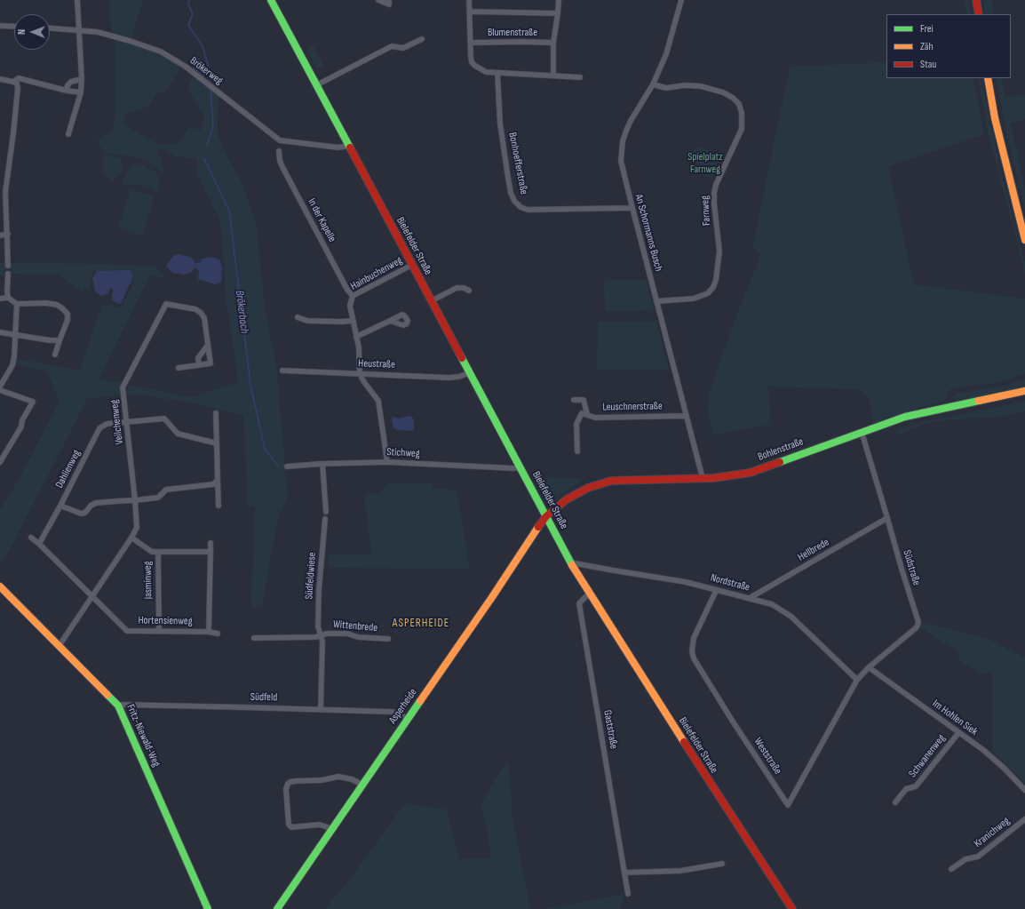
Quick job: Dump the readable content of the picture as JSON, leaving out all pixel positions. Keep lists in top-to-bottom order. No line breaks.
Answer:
{"streets":{"street":["Blumenstraße","Brökerweg","Bonhoefferstraße","Farnweg","In der Kapelle","An Schormanns Busch","Bielefelder Straße","Hainbuchenweg","Heustraße","Leuschnerstraße","Veilchenweg","Bohlenstraße","Stichweg","Dahlienweg","Hellbrede","Südstraße","Südfeldwiese","Jasminweg","Nordstraße","Hortensienweg","Wittenbrede","Südfeld","Asperheide","Im Hohlen Siek","Gaststraße","Fritz-Niewald-Weg","Weststraße","Schwanenweg","Kranichweg"]},"crossings":[["Brökerweg","Bielefelder Straße"],["Bonhoefferstraße","An Schormanns Busch"],["Farnweg","An Schormanns Busch"],["In der Kapelle","Hainbuchenweg"],["An Schormanns Busch","Leuschnerstraße"],["An Schormanns Busch","Bohlenstraße"],["Bielefelder Straße","Hainbuchenweg"],["Bielefelder Straße","Heustraße"],["Bielefelder Straße","Bohlenstraße"],["Bielefelder Straße","Stichweg"],["Bielefelder Straße","Nordstraße"],["Bielefelder Straße","Asperheide"],["Bielefelder Straße","Gaststraße"],["Hainbuchenweg","Heustraße"],["Veilchenweg","Dahlienweg"],["Veilchenweg","Hortensienweg"],["Veilchenweg","Fritz-Niewald-Weg"],["Bohlenstraße","Südstraße"],["Bohlenstraße","Asperheide"],["Hellbrede","Südstraße"],["Hellbrede","Nordstraße"],["Südstraße","Nordstraße"],["Südstraße","Im Hohlen Siek"],["Südstraße","Weststraße"],["Südfeldwiese","Wittenbrede"],["Südfeldwiese","Südfeld"],["Jasminweg","Hortensienweg"],["Nordstraße","Weststraße"],["Südfeld","Asperheide"],["Südfeld","Fritz-Niewald-Weg"],["Im Hohlen Siek","Schwanenweg"]],"districts":["ASPERHEIDE"],"water":["Brökerbach"],"parks":["Spielplatz Farnweg"],"legend":["Frei","Zäh","Stau"],"north":"left"}
